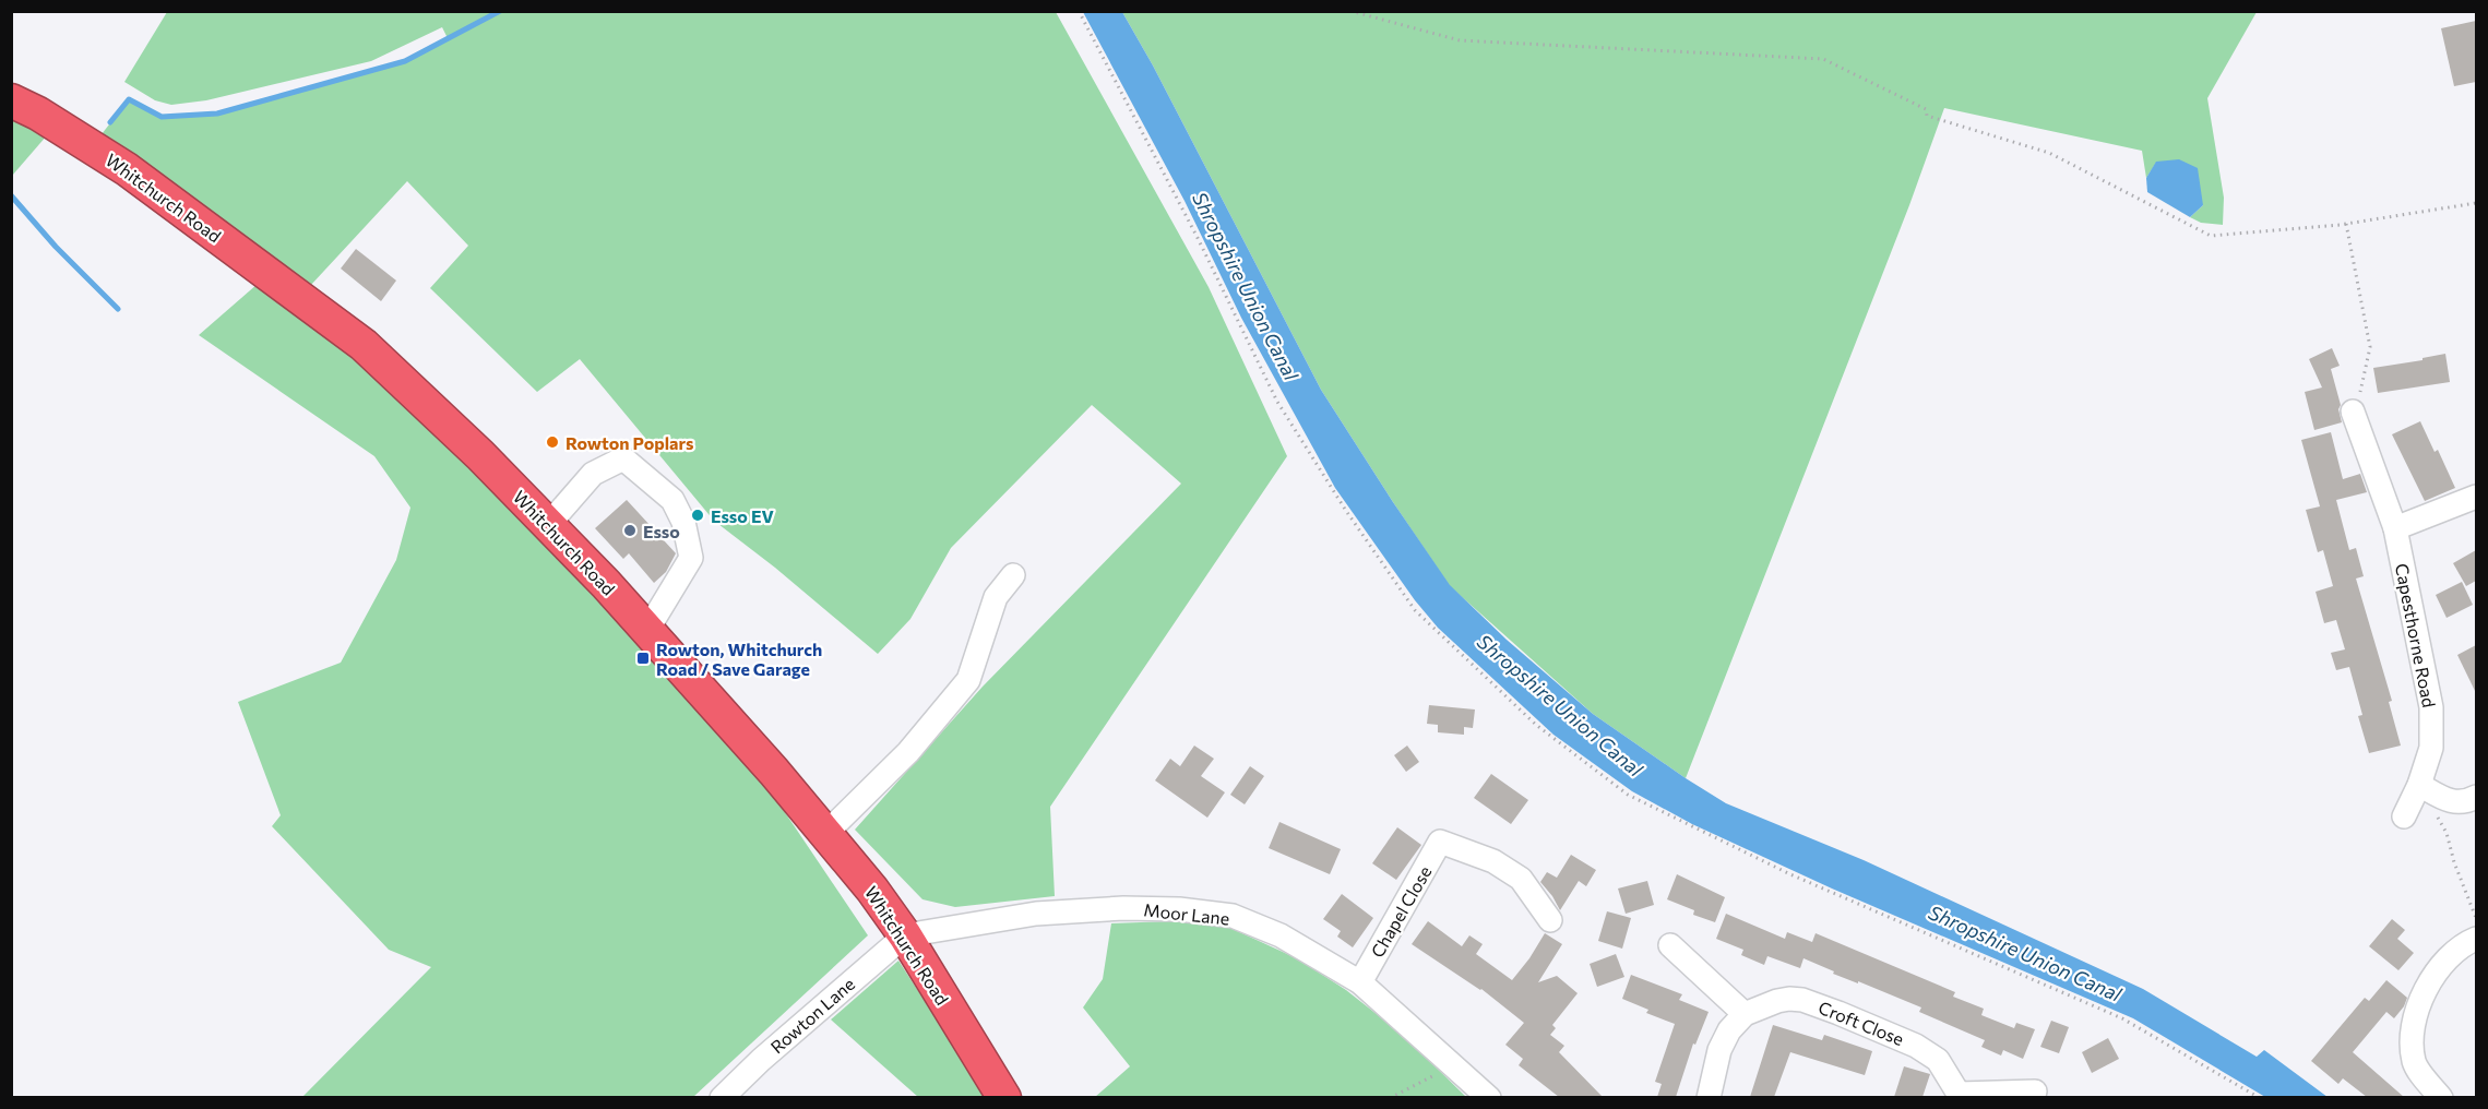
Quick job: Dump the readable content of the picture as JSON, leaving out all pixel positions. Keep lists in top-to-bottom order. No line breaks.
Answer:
{"streets":{"highway":["Whitchurch Road"],"street":["Capesthorne Road","Chapel Close","Moor Lane","Rowton Lane","Croft Close"]},"crossings":[["Whitchurch Road","Moor Lane"],["Whitchurch Road","Rowton Lane"],["Chapel Close","Moor Lane"],["Moor Lane","Rowton Lane"]],"water":["Shropshire Union Canal"],"places":{"other":["Rowton Poplars","Esso EV","Esso"],"transit":["Rowton, Whitchurch Road / Save Garage"]}}
